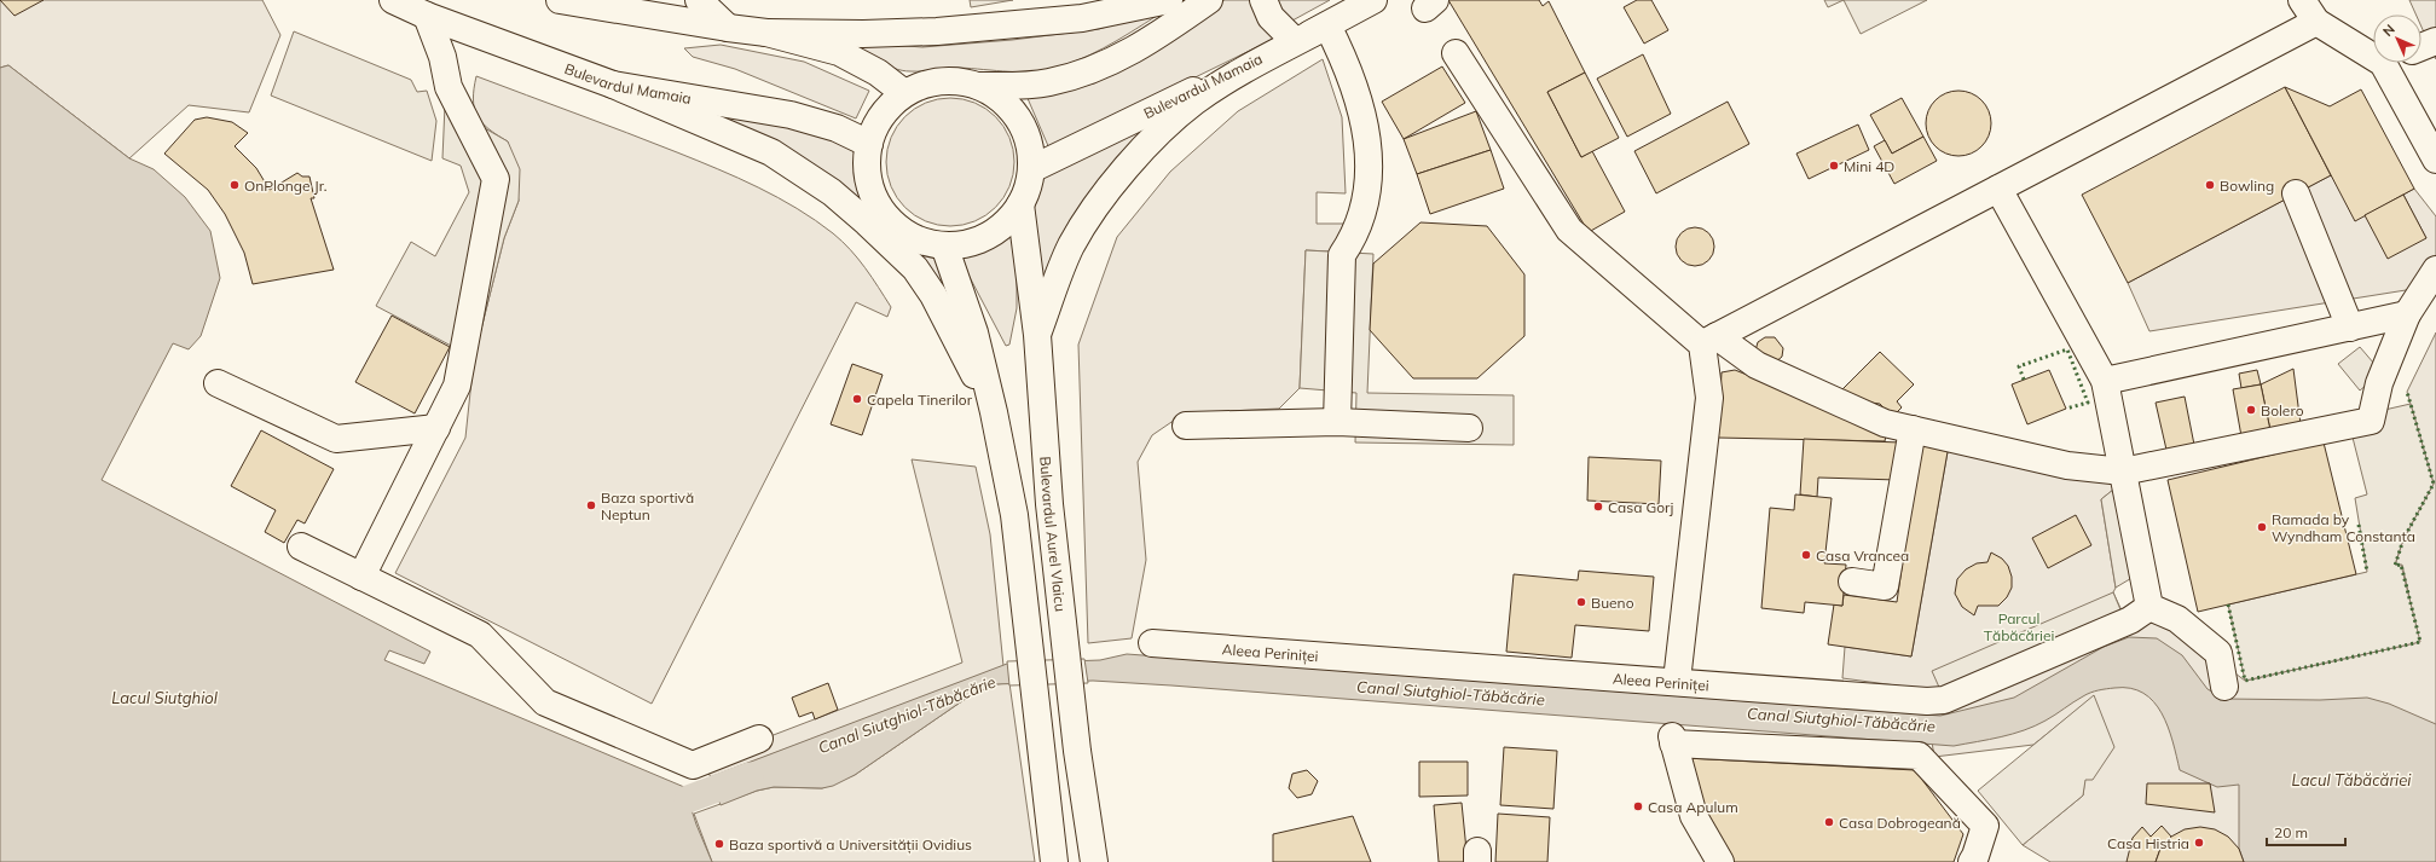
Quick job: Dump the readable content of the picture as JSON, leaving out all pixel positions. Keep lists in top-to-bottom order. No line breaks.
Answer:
{"streets":{"main road":["Bulevardul Mamaia","Bulevardul Aurel Vlaicu","Aleea Periniței"]},"crossings":[["Bulevardul Mamaia","Bulevardul Aurel Vlaicu"]],"water":["Canal Siutghiol-Tăbăcărie","Lacul Siutghiol","Lacul Tăbăcăriei"],"parks":["Parcul Tăbăcăriei"],"places":["Mini 4D","OnPlonge Jr.","Bowling","Capela Tinerilor","Bolero","Baza sportivă Neptun","Casa Gorj","Ramada by Wyndham Constanta","Casa Vrancea","Bueno","Casa Apulum","Casa Dobrogeană","Casa Histria","Baza sportivă a Universității Ovidius"],"scale_bar":"20 m","north":"top left"}
